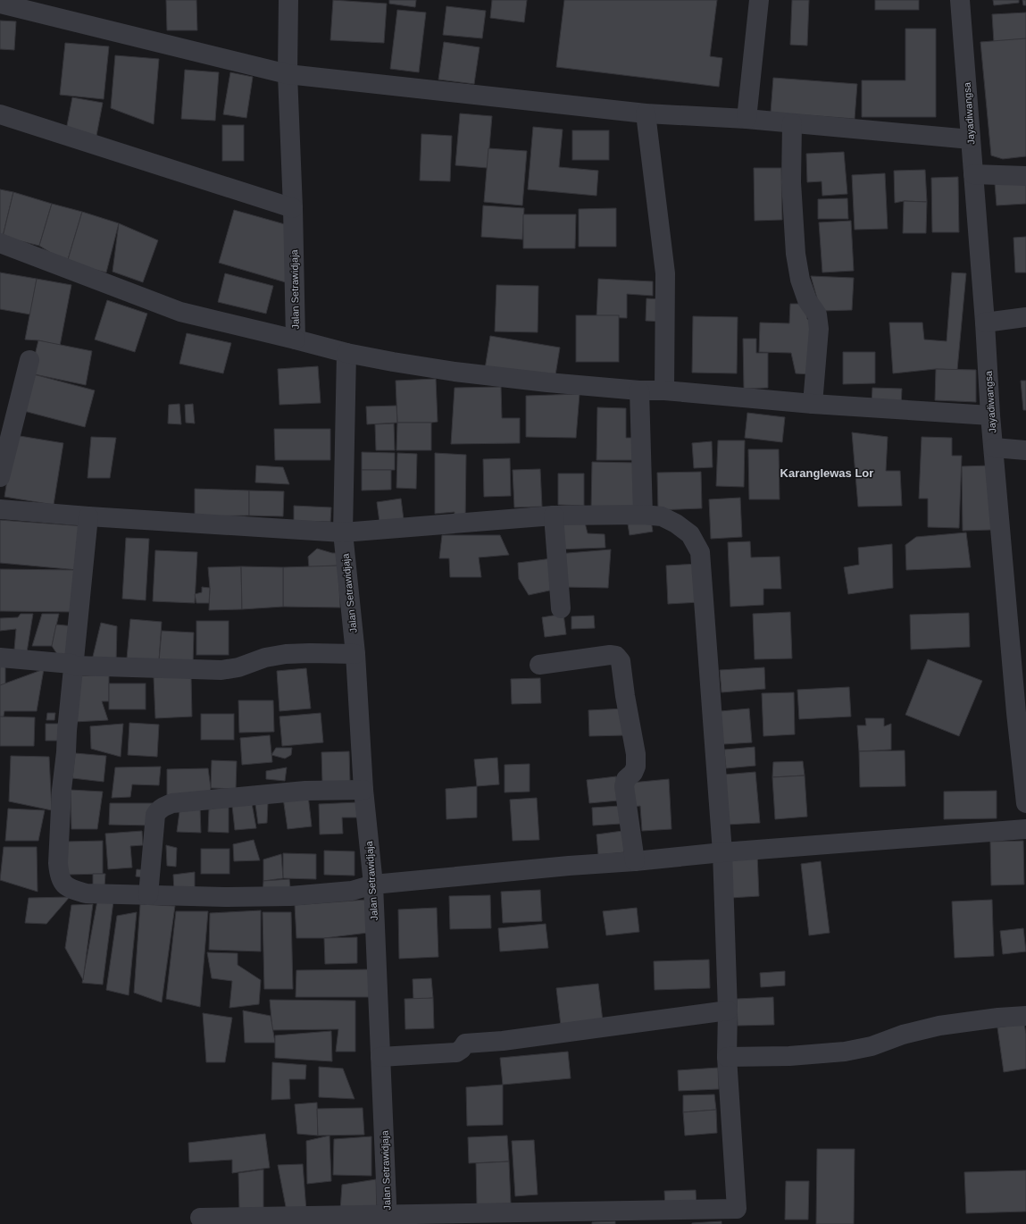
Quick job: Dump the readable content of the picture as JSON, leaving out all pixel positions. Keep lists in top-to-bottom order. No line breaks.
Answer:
{"streets":{"street":["Jayadiwangsa","Jalan Setrawidjaja"]},"districts":["Karanglewas Lor"]}
